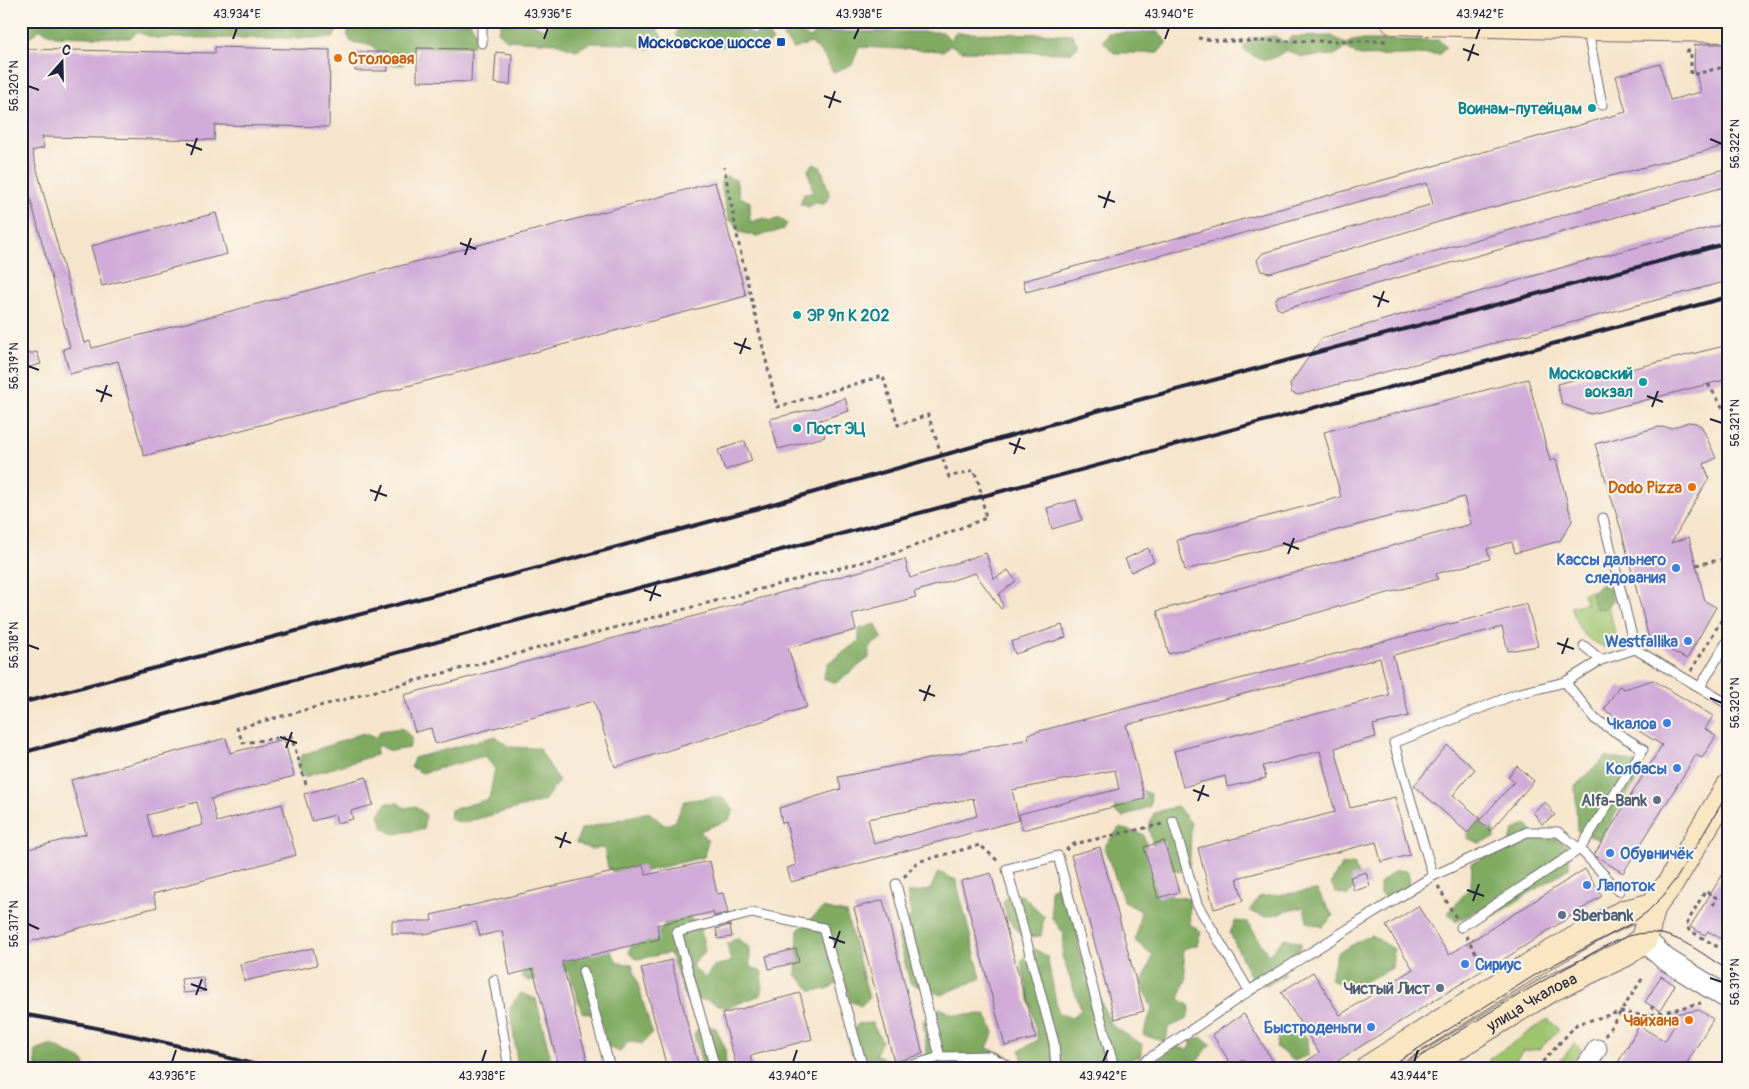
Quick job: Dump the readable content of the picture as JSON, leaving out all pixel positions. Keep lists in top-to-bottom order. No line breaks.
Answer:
{"streets":{"main road":["улица Чкалова"]},"places":{"transit":["Московское шоссе"],"other":["Столовая","Воинам-путейцам","ЭР 9п К 202","Московский вокзал","Пост ЭЦ","Dodo Pizza","Кассы дальнего следования","Westfallika","Чкалов","Колбасы","Alfa-Bank","Обувничёк","Лапоток","Sberbank","Сириус","Чистый Лист","Чайхана","Быстроденьги"]},"north":"top","coordinates":["43.934°E","43.936°E","43.938°E","43.940°E","43.942°E","56.320°N","56.322°N","56.319°N","56.321°N","56.318°N","56.317°N","43.944°E"]}
